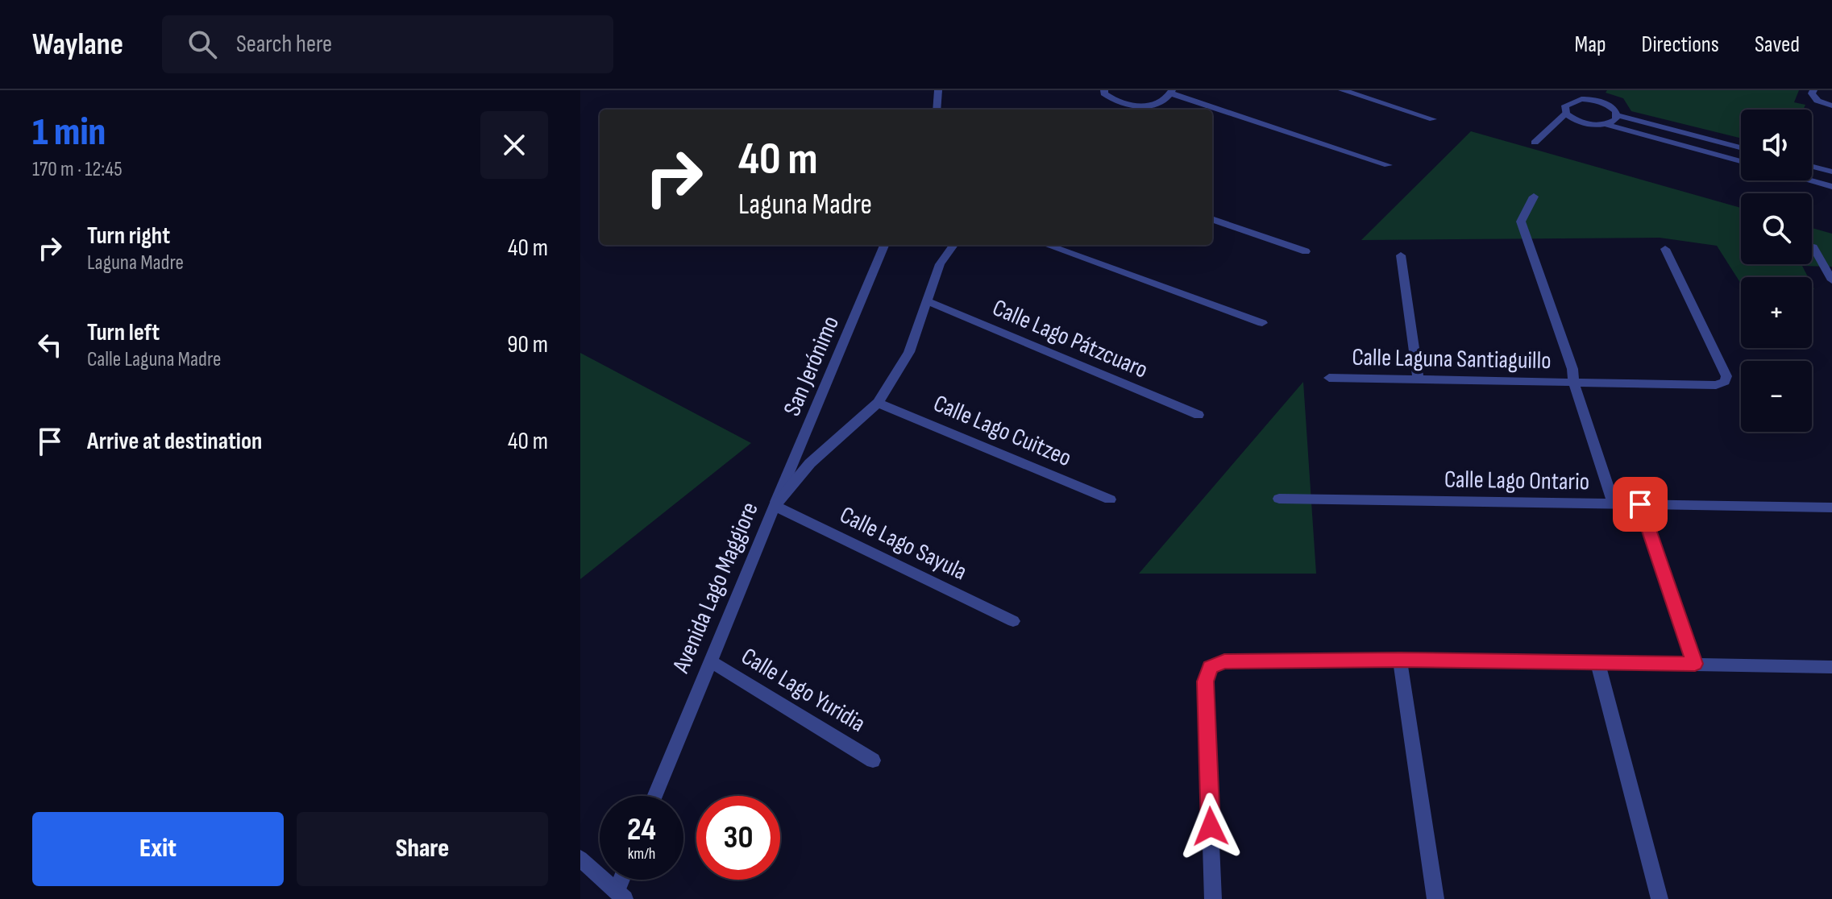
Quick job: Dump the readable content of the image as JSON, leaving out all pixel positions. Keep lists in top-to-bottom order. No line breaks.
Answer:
{"streets":{"street":["Calle Lago Pátzcuaro","Calle Laguna Santiaguillo","San Jerónimo","Calle Lago Cuitzeo","Calle Lago Ontario","Calle Lago Sayula","Avenida Lago Maggiore","Calle Lago Yuridia"]},"crossings":[["Calle Lago Pátzcuaro","Avenida Lago Maggiore"],["Calle Laguna Santiaguillo","Calle Lago Ontario"],["San Jerónimo","Calle Lago Sayula"],["San Jerónimo","Avenida Lago Maggiore"],["Calle Lago Cuitzeo","Avenida Lago Maggiore"],["Calle Lago Sayula","Avenida Lago Maggiore"],["Avenida Lago Maggiore","Calle Lago Yuridia"]],"page":{"header":"Waylane","search":"Search here","nav":["Map","Directions","Saved"],"heading":["1 min","170 m · 12:45"],"map_buttons":["+","−"],"turn":["40 m","Laguna Madre"],"list":[{"name":"Turn right","note":"Laguna Madre","value":"40 m"},{"name":"Turn left","note":"Calle Laguna Madre","value":"90 m"},{"name":"Arrive at destination","value":"40 m"}],"speed":"24 km/h","limit":"30","buttons":["Exit","Share"]}}
